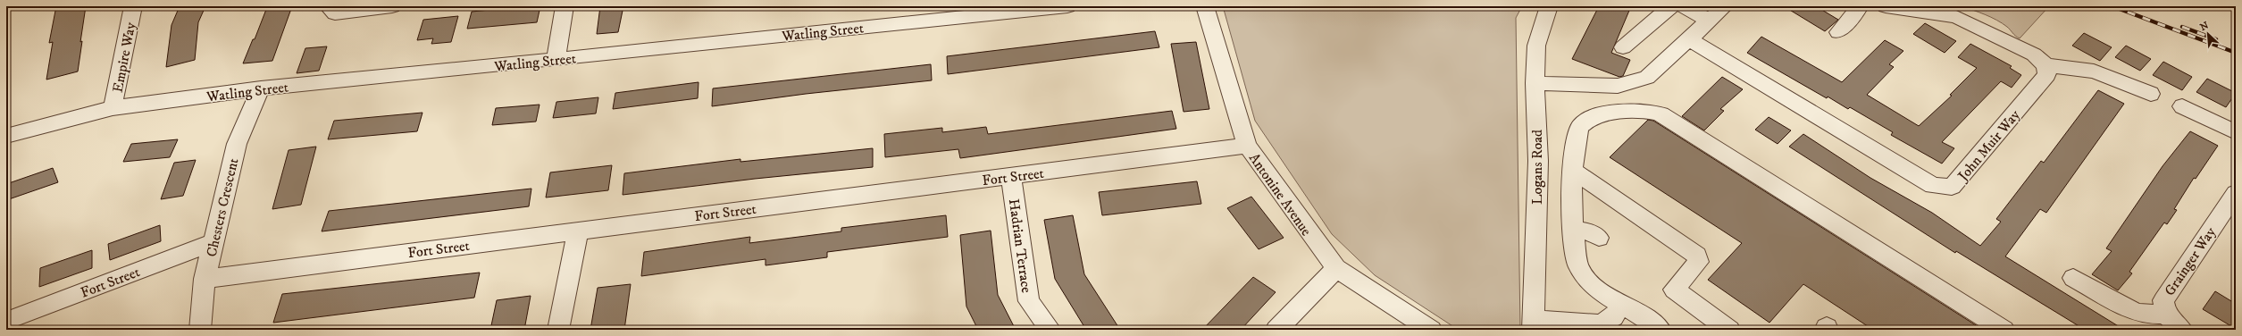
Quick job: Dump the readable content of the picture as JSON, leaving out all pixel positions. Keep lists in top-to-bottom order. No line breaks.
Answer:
{"streets":{"street":["Watling Street","Empire Way","John Muir Way","Logans Road","Fort Street","Antonine Avenue","Chesters Crescent","Hadrian Terrace","Grainger Way"]},"crossings":[["Watling Street","Empire Way"],["Watling Street","Chesters Crescent"],["Fort Street","Antonine Avenue"],["Fort Street","Chesters Crescent"],["Fort Street","Hadrian Terrace"]],"north":"top left"}
